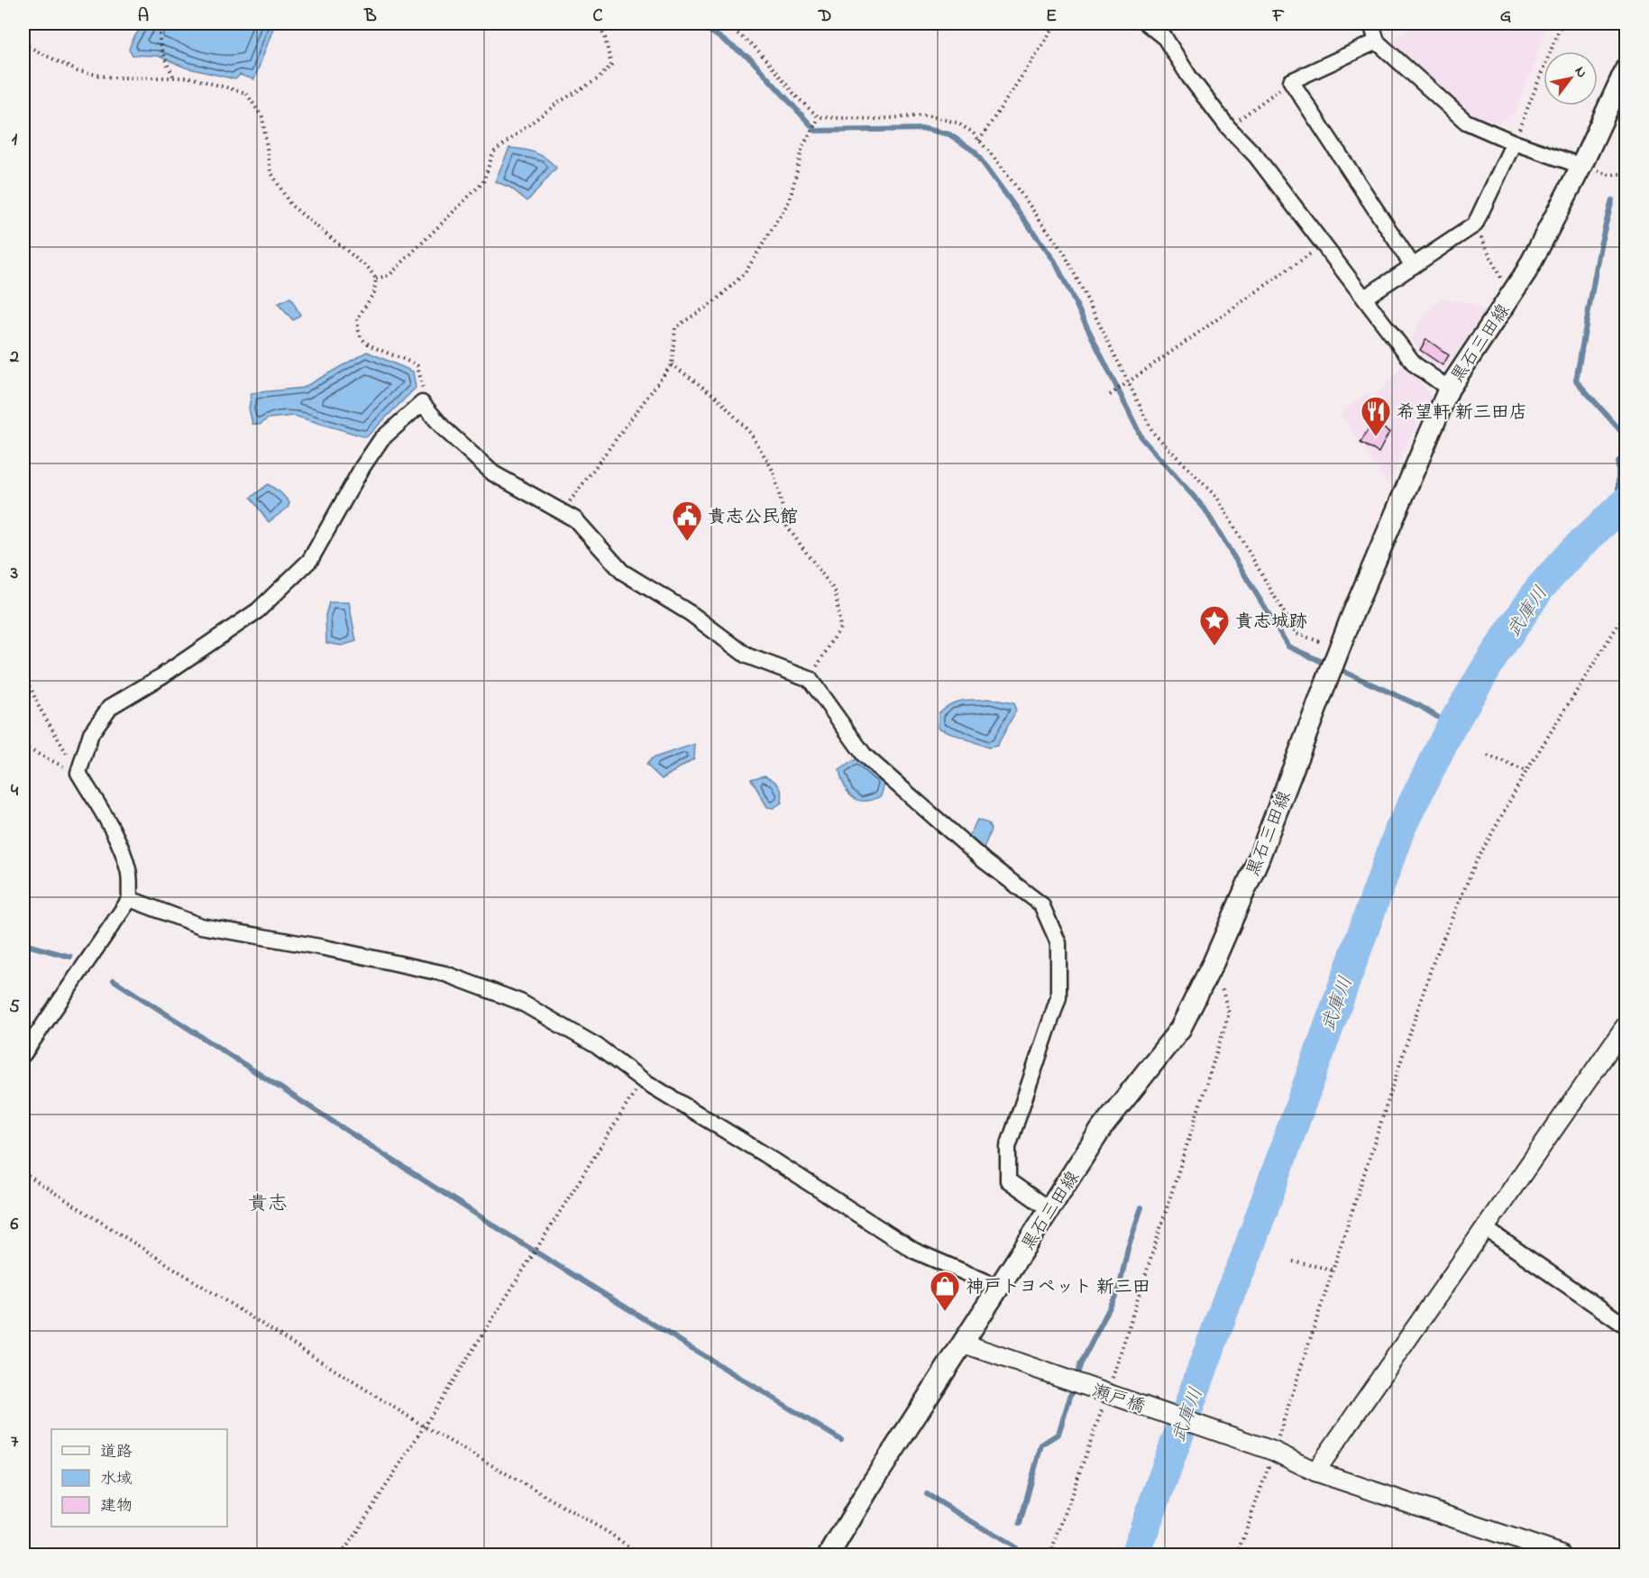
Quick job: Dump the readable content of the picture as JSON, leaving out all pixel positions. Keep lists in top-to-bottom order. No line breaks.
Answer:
{"streets":{"main road":["黒石三田線"],"street":["瀬戸橋"]},"crossings":[["黒石三田線","瀬戸橋"]],"districts":["貴志"],"water":["武庫川"],"places":{"restaurant":["希望軒 新三田店"],"public building":["貴志公民館"],"place":["貴志城跡"],"shop":["神戸トヨペット 新三田"]},"legend":["道路","水域","建物"],"north":"top right","grid":{"columns":["A","B","C","D","E","F","G"],"rows":["1","2","3","4","5","6","7"]}}
